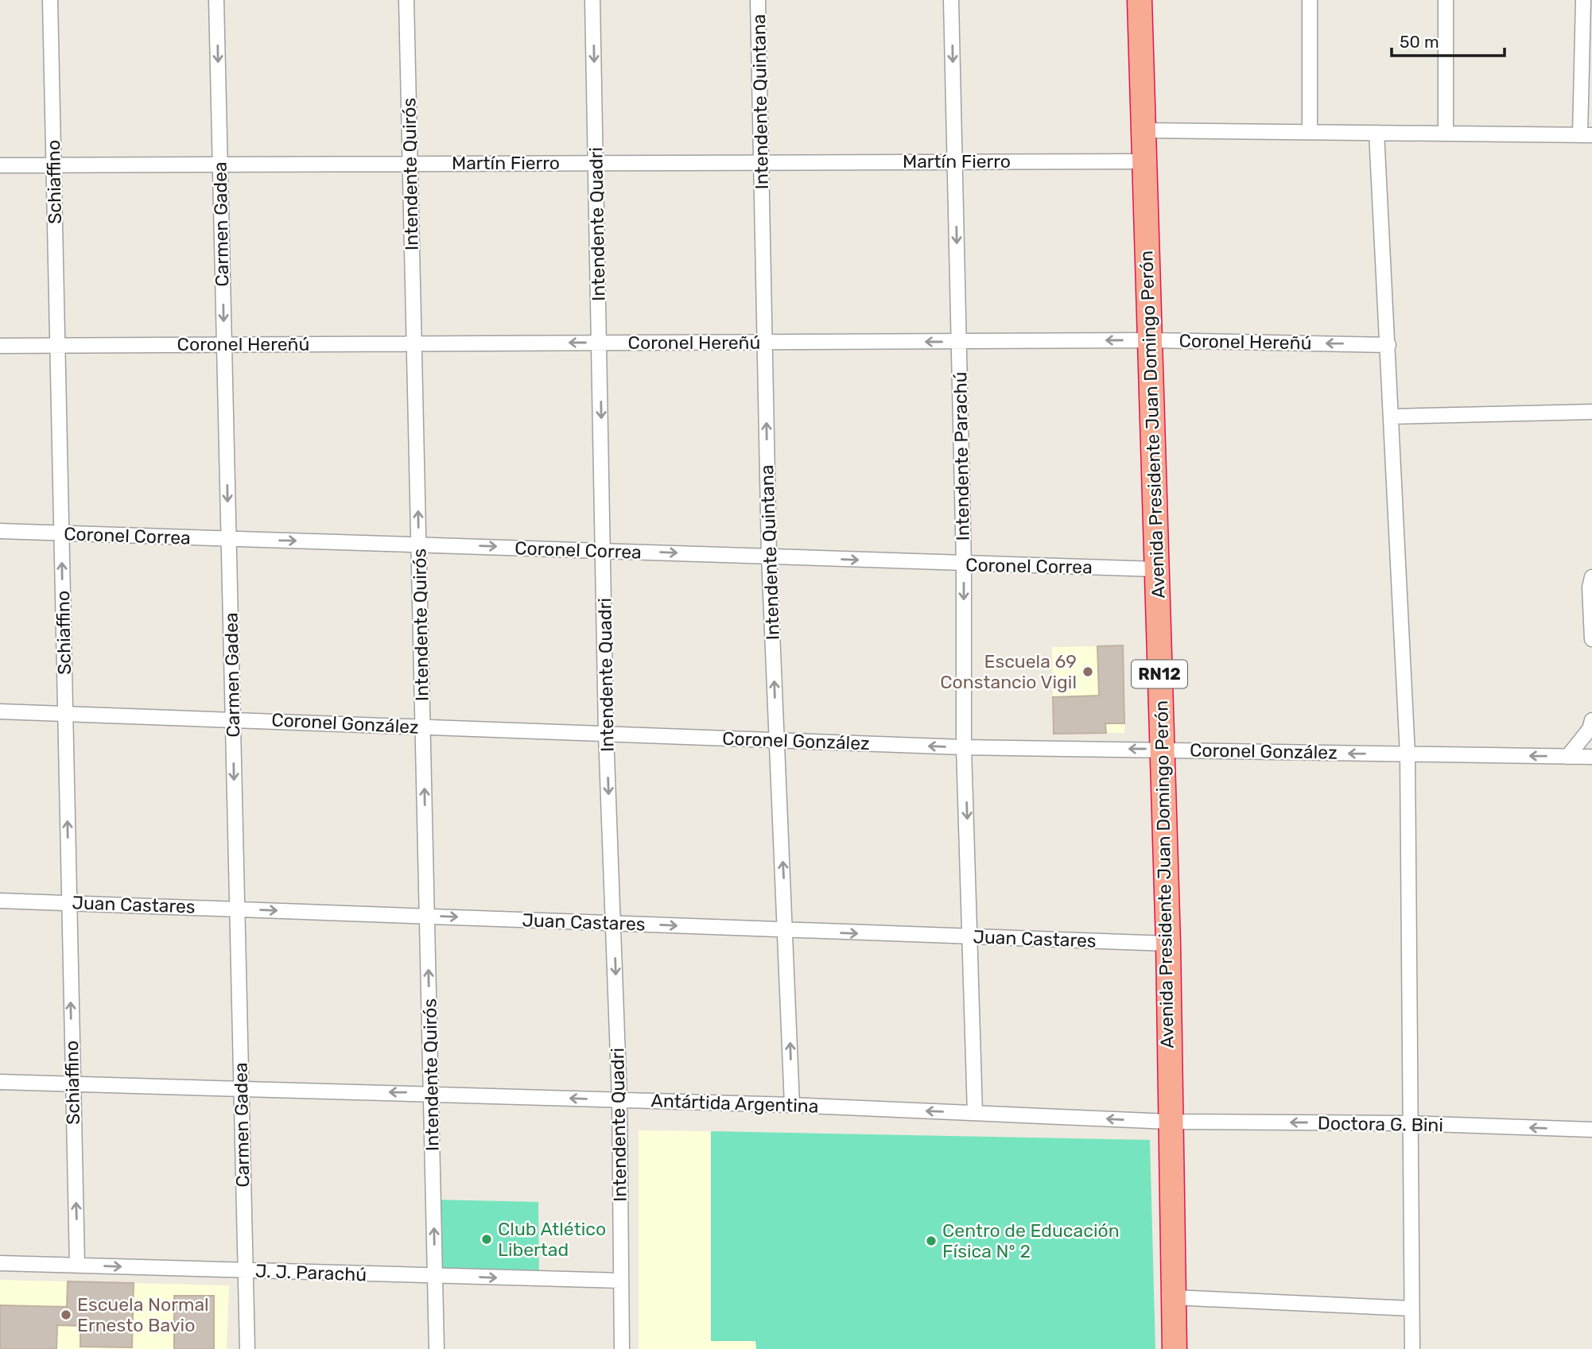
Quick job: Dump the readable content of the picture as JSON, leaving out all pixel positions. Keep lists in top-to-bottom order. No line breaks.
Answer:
{"streets":{"highway":["Avenida Presidente Juan Domingo Perón","RN12"],"street":["Intendente Quintana","Martín Fierro","Intendente Quirós","Schiaffino","Carmen Gadea","Intendente Quadri","Coronel Hereñú","Intendente Parachú","Coronel Correa","Coronel González","Juan Castares","Antártida Argentina","Doctora G. Bini","J. J. Parachú"]},"crossings":[["Intendente Quintana","Martín Fierro"],["Intendente Quintana","Coronel Hereñú"],["Intendente Quintana","Coronel Correa"],["Intendente Quintana","Coronel González"],["Intendente Quintana","Juan Castares"],["Intendente Quintana","Antártida Argentina"],["Martín Fierro","Intendente Quirós"],["Martín Fierro","Schiaffino"],["Martín Fierro","Carmen Gadea"],["Martín Fierro","Intendente Quadri"],["Martín Fierro","Avenida Presidente Juan Domingo Perón"],["Martín Fierro","Intendente Parachú"],["Intendente Quirós","Coronel Hereñú"],["Intendente Quirós","Coronel Correa"],["Intendente Quirós","Coronel González"],["Intendente Quirós","Juan Castares"],["Intendente Quirós","Antártida Argentina"],["Intendente Quirós","J. J. Parachú"],["Schiaffino","Coronel Hereñú"],["Schiaffino","Coronel Correa"],["Schiaffino","Coronel González"],["Schiaffino","Juan Castares"],["Schiaffino","Antártida Argentina"],["Schiaffino","J. J. Parachú"],["Carmen Gadea","Coronel Hereñú"],["Carmen Gadea","Coronel Correa"],["Carmen Gadea","Coronel González"],["Carmen Gadea","Juan Castares"],["Carmen Gadea","Antártida Argentina"],["Carmen Gadea","J. J. Parachú"],["Intendente Quadri","Coronel Hereñú"],["Intendente Quadri","Coronel Correa"],["Intendente Quadri","Coronel González"],["Intendente Quadri","Juan Castares"],["Intendente Quadri","Antártida Argentina"],["Intendente Quadri","J. J. Parachú"],["Coronel Hereñú","Avenida Presidente Juan Domingo Perón"],["Coronel Hereñú","Intendente Parachú"],["Avenida Presidente Juan Domingo Perón","Coronel Correa"],["Avenida Presidente Juan Domingo Perón","Coronel González"],["Avenida Presidente Juan Domingo Perón","Juan Castares"],["Avenida Presidente Juan Domingo Perón","Antártida Argentina"],["Avenida Presidente Juan Domingo Perón","Doctora G. Bini"],["Intendente Parachú","Coronel Correa"],["Intendente Parachú","Coronel González"],["Intendente Parachú","Juan Castares"],["Intendente Parachú","Antártida Argentina"],["Antártida Argentina","Doctora G. Bini"]],"one_way":["Intendente Quintana","Intendente Quirós","Schiaffino","Carmen Gadea","Intendente Quadri","Coronel Hereñú","Intendente Parachú","Coronel Correa","Coronel González","Juan Castares","Antártida Argentina","Doctora G. Bini","J. J. Parachú"],"places":["Escuela 69 Constancio Vigil","Club Atlético Libertad","Centro de Educación Física Nº 2","Escuela Normal Ernesto Bavio"],"scale_bar":"50 m"}
